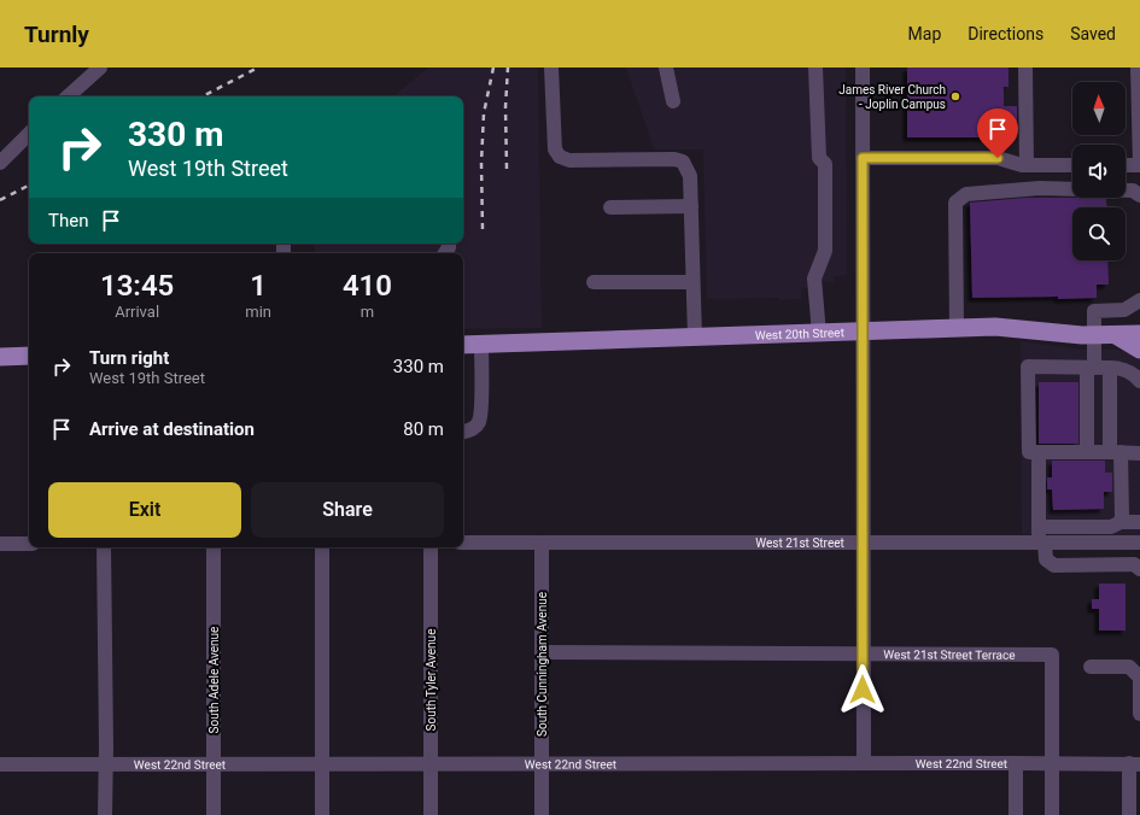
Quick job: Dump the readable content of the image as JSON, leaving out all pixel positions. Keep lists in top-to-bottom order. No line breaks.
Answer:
{"streets":{"main road":["West 20th Street"],"street":["West 21st Street","West 21st Street Terrace","South Cunningham Avenue","South Adele Avenue","South Tyler Avenue","West 22nd Street"]},"crossings":[["West 21st Street","South Cunningham Avenue"],["West 21st Street Terrace","South Cunningham Avenue"],["West 21st Street Terrace","West 22nd Street"],["South Cunningham Avenue","West 22nd Street"],["South Adele Avenue","West 22nd Street"],["South Tyler Avenue","West 22nd Street"]],"places":["James River Church - Joplin Campus"],"north":"top","page":{"header":"Turnly","nav":["Map","Directions","Saved"],"turn":["330 m","West 19th Street"],"then":"Then","eta":["13:45","Arrival","1","min","410","m"],"list":[{"name":"Turn right","note":"West 19th Street","value":"330 m"},{"name":"Arrive at destination","value":"80 m"}],"buttons":["Exit","Share"]}}
